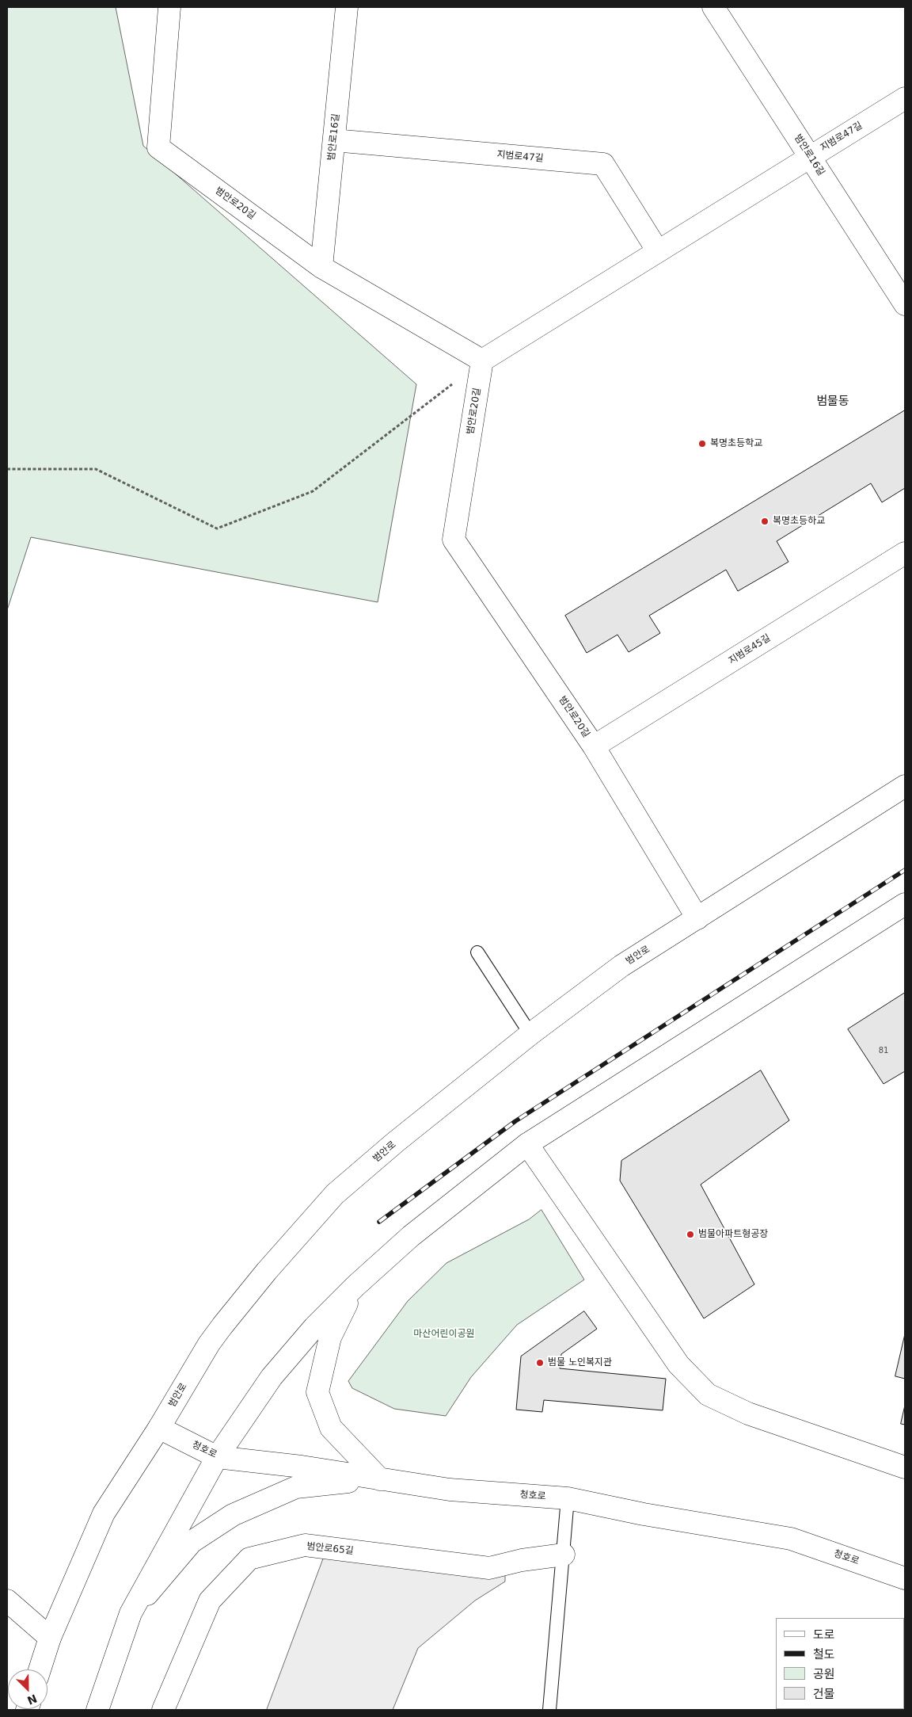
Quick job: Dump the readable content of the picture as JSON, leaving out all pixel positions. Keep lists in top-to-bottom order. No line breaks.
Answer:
{"streets":{"main road":["범안로16길","지범로47길","범안로20길","지범로45길","범안로","청호로","범안로65길"]},"crossings":[["범안로16길","지범로47길"],["범안로16길","범안로20길"],["지범로47길","범안로20길"],["범안로20길","지범로45길"],["범안로20길","범안로"],["범안로","청호로"]],"districts":["범물동"],"parks":["마산어린이공원"],"places":["복명초등학교","복명초등하교","범물아파트형공장","범물 노인복지관"],"house_numbers":["81"],"legend":["도로","철도","공원","건물"],"north":"bottom right"}
